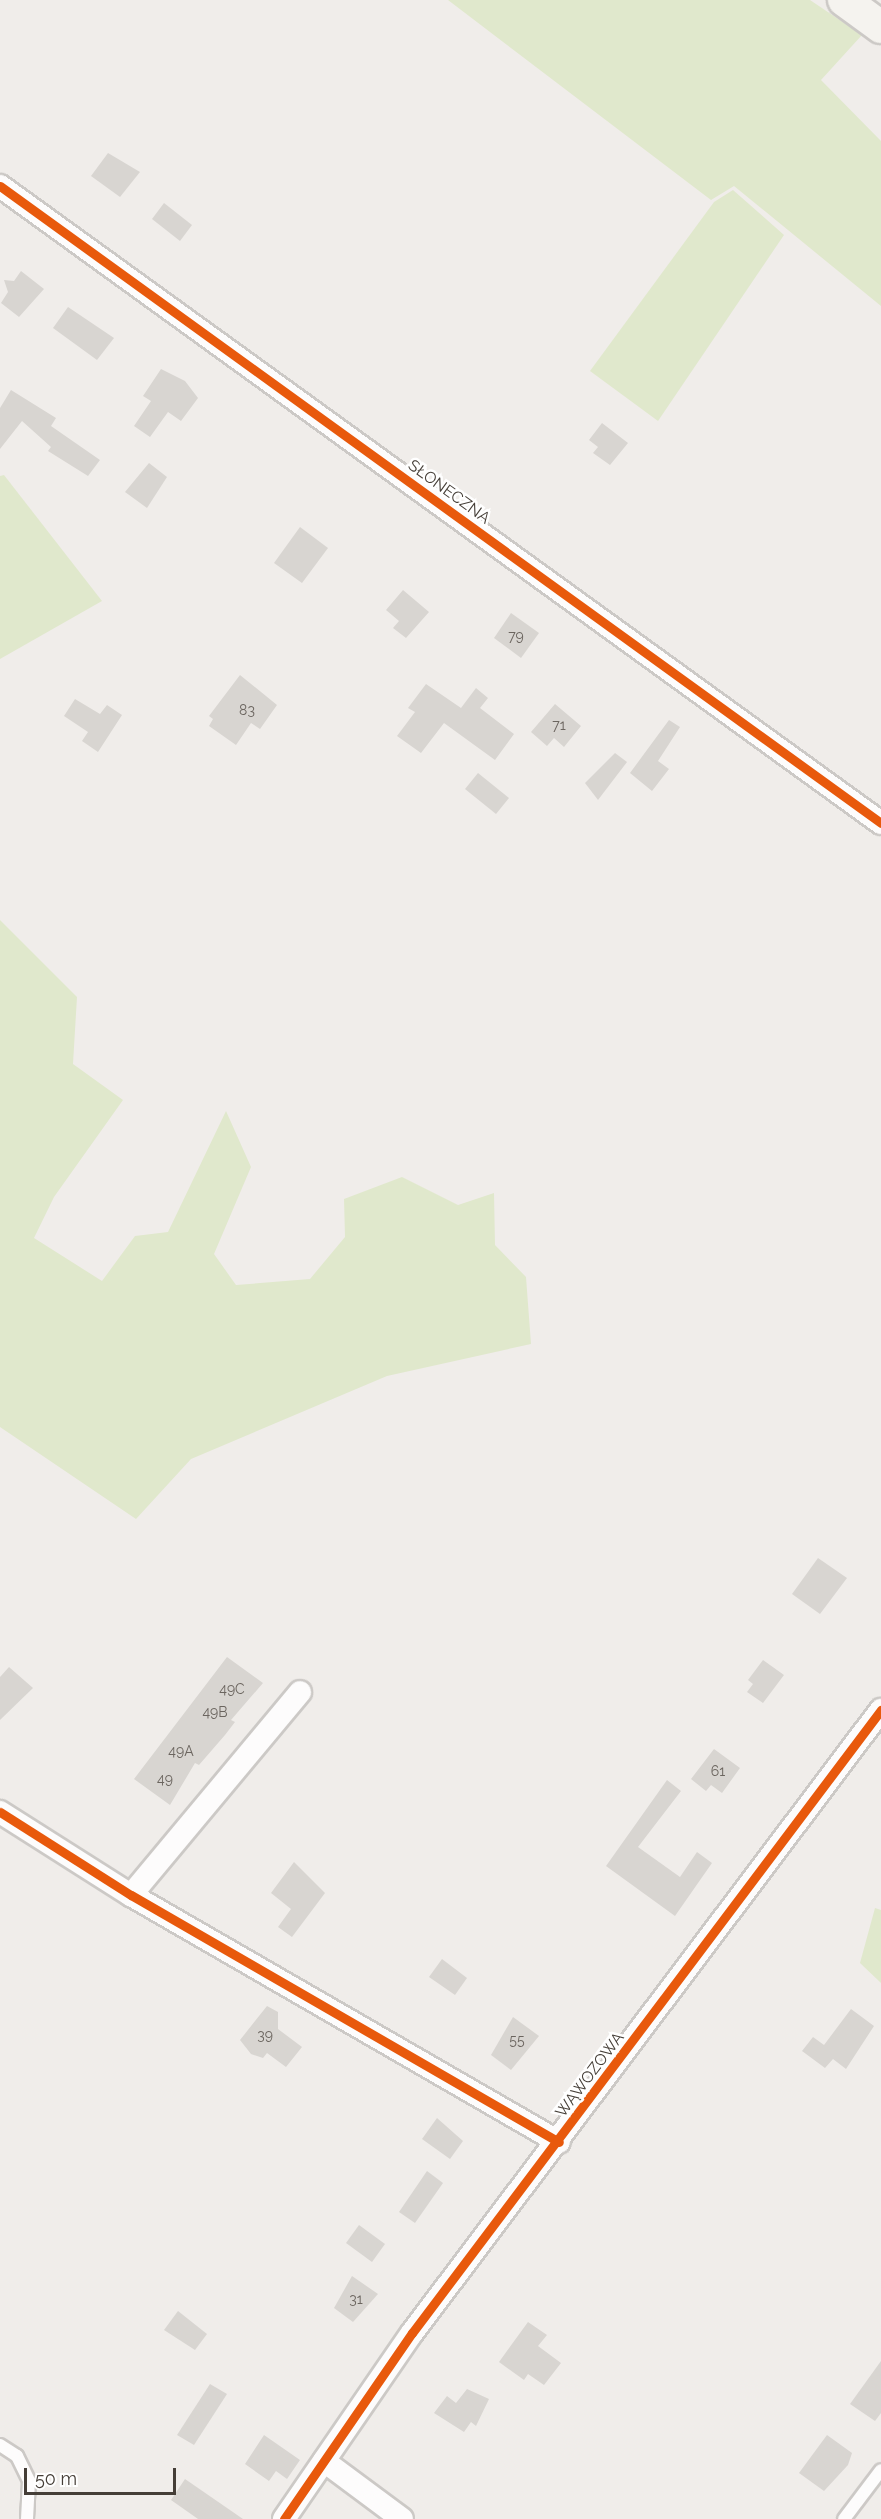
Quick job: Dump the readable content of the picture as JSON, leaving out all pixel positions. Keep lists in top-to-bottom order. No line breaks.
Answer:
{"streets":{"street":["SŁONECZNA","WĄWOZOWA"]},"house_numbers":["79","83","71","49C","49B","49A","61","49","39","55","31"],"scale_bar":"50 m"}
